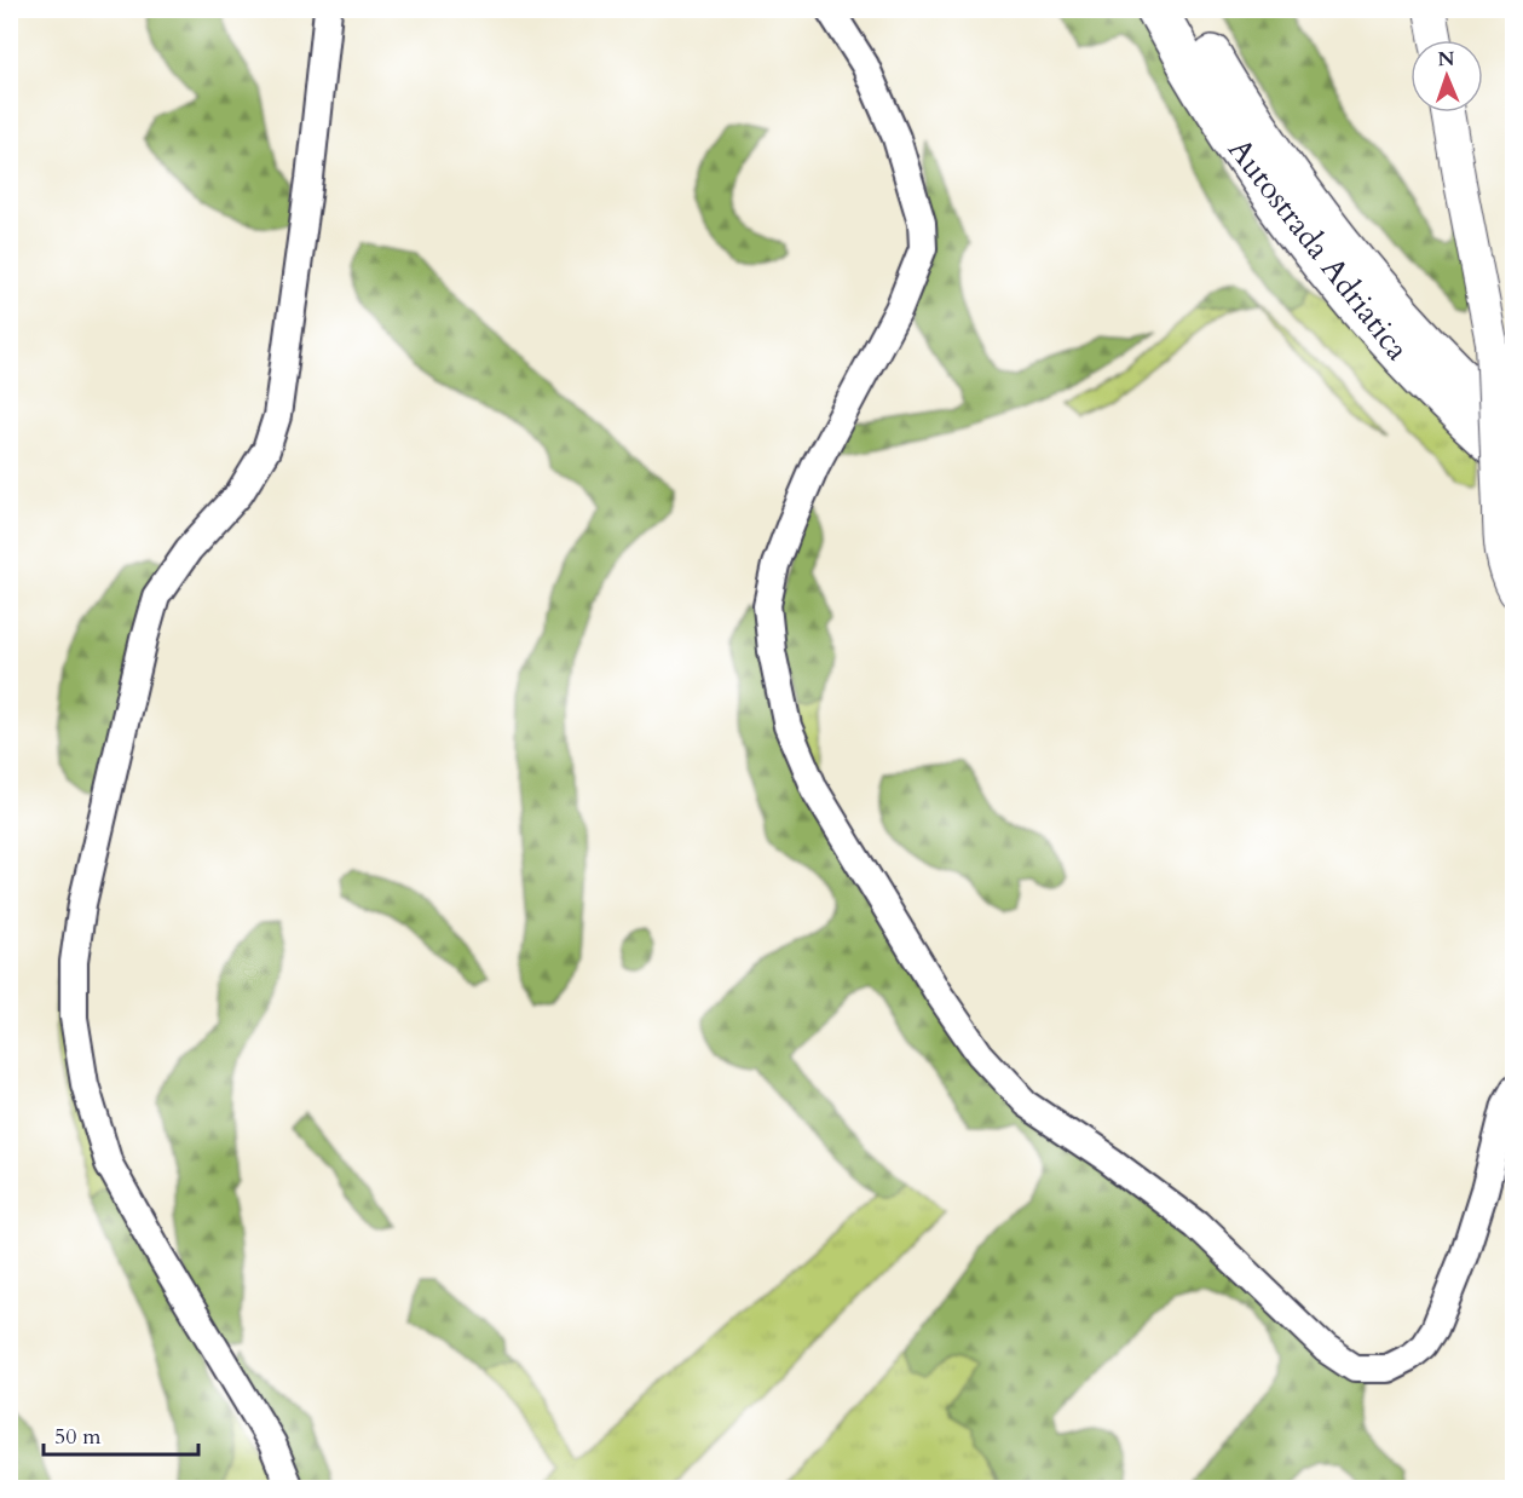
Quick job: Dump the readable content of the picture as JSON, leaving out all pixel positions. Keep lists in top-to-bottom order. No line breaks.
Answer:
{"streets":{"highway":["Autostrada Adriatica"]},"scale_bar":"50 m","north":"top"}
